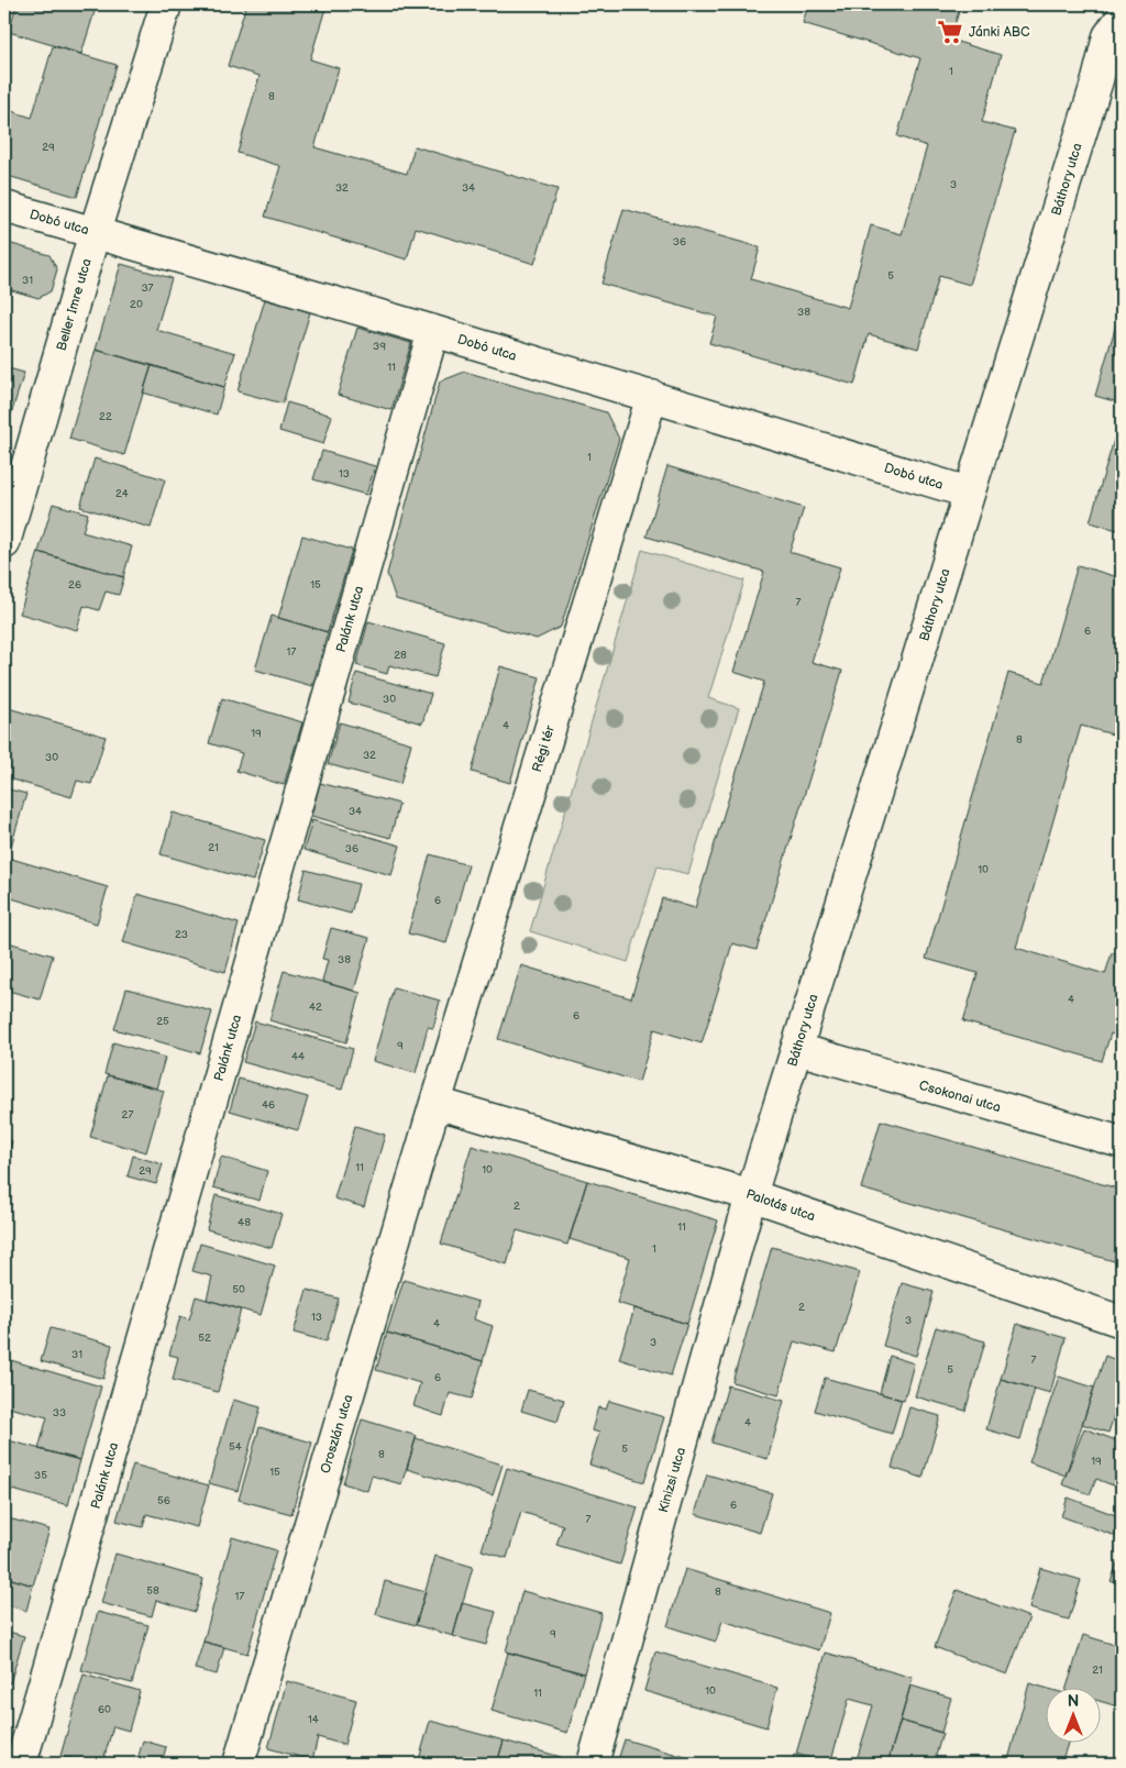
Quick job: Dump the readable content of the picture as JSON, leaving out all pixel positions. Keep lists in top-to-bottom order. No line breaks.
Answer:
{"streets":{"street":["Báthory utca","Dobó utca","Beller Imre utca","Palánk utca","Régi tér","Csokonai utca","Palotás utca","Oroszlán utca","Kinizsi utca"]},"crossings":[["Báthory utca","Dobó utca"],["Báthory utca","Csokonai utca"],["Báthory utca","Palotás utca"],["Báthory utca","Kinizsi utca"],["Dobó utca","Beller Imre utca"],["Dobó utca","Palánk utca"],["Dobó utca","Régi tér"],["Régi tér","Palotás utca"],["Régi tér","Oroszlán utca"],["Palotás utca","Oroszlán utca"],["Palotás utca","Kinizsi utca"]],"places":{"supermarket":["Jánki ABC"]},"house_numbers":["1","8","29","3","32","34","36","5","31","37","20","38","39","11","22","1","13","24","26","15","7","6","17","28","30","4","19","8","32","30","34","21","36","10","6","23","38","4","42","6","25","9","44","46","27","11","10","29","2","48","11","1","50","2","13","3","4","52","3","31","7","5","6","33","4","54","5","8","19","15","35","56","6","7","58","8","17","9","21","10","11","60","14"],"north":"top"}
